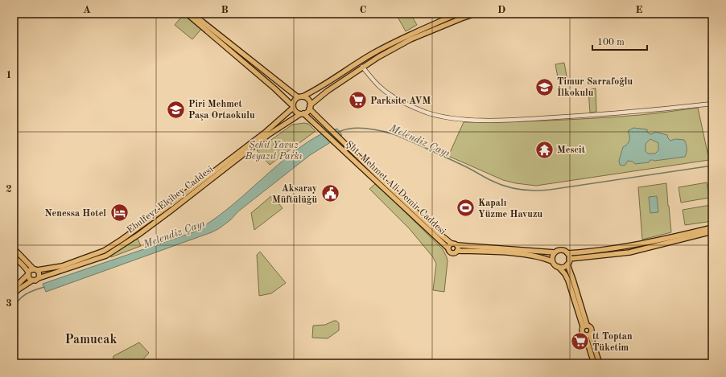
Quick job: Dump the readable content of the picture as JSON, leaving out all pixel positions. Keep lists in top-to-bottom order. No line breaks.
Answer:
{"streets":{"main road":["Şht. Mehmet Ali Demir Caddesi","Ebulfeyz Elçibey Caddesi"]},"crossings":[["Şht. Mehmet Ali Demir Caddesi","Ebulfeyz Elçibey Caddesi"]],"districts":["Pamucak"],"water":["Melendiz Çayı"],"parks":["Şehit Yavuz Beyazıt Parkı"],"places":{"school or university":["Timur Sarrafoğlu İlkokulu","Piri Mehmet Paşa Ortaokulu"],"supermarket":["Parksite AVM","tt Toptan Tüketim"],"temple":["Mescit"],"public building":["Aksaray Müftülüğü"],"sports":["Kapalı Yüzme Havuzu"],"hotel":["Nenessa Hotel"]},"scale_bar":"100 m","grid":{"columns":["A","B","C","D","E"],"rows":["1","2","3"]}}
